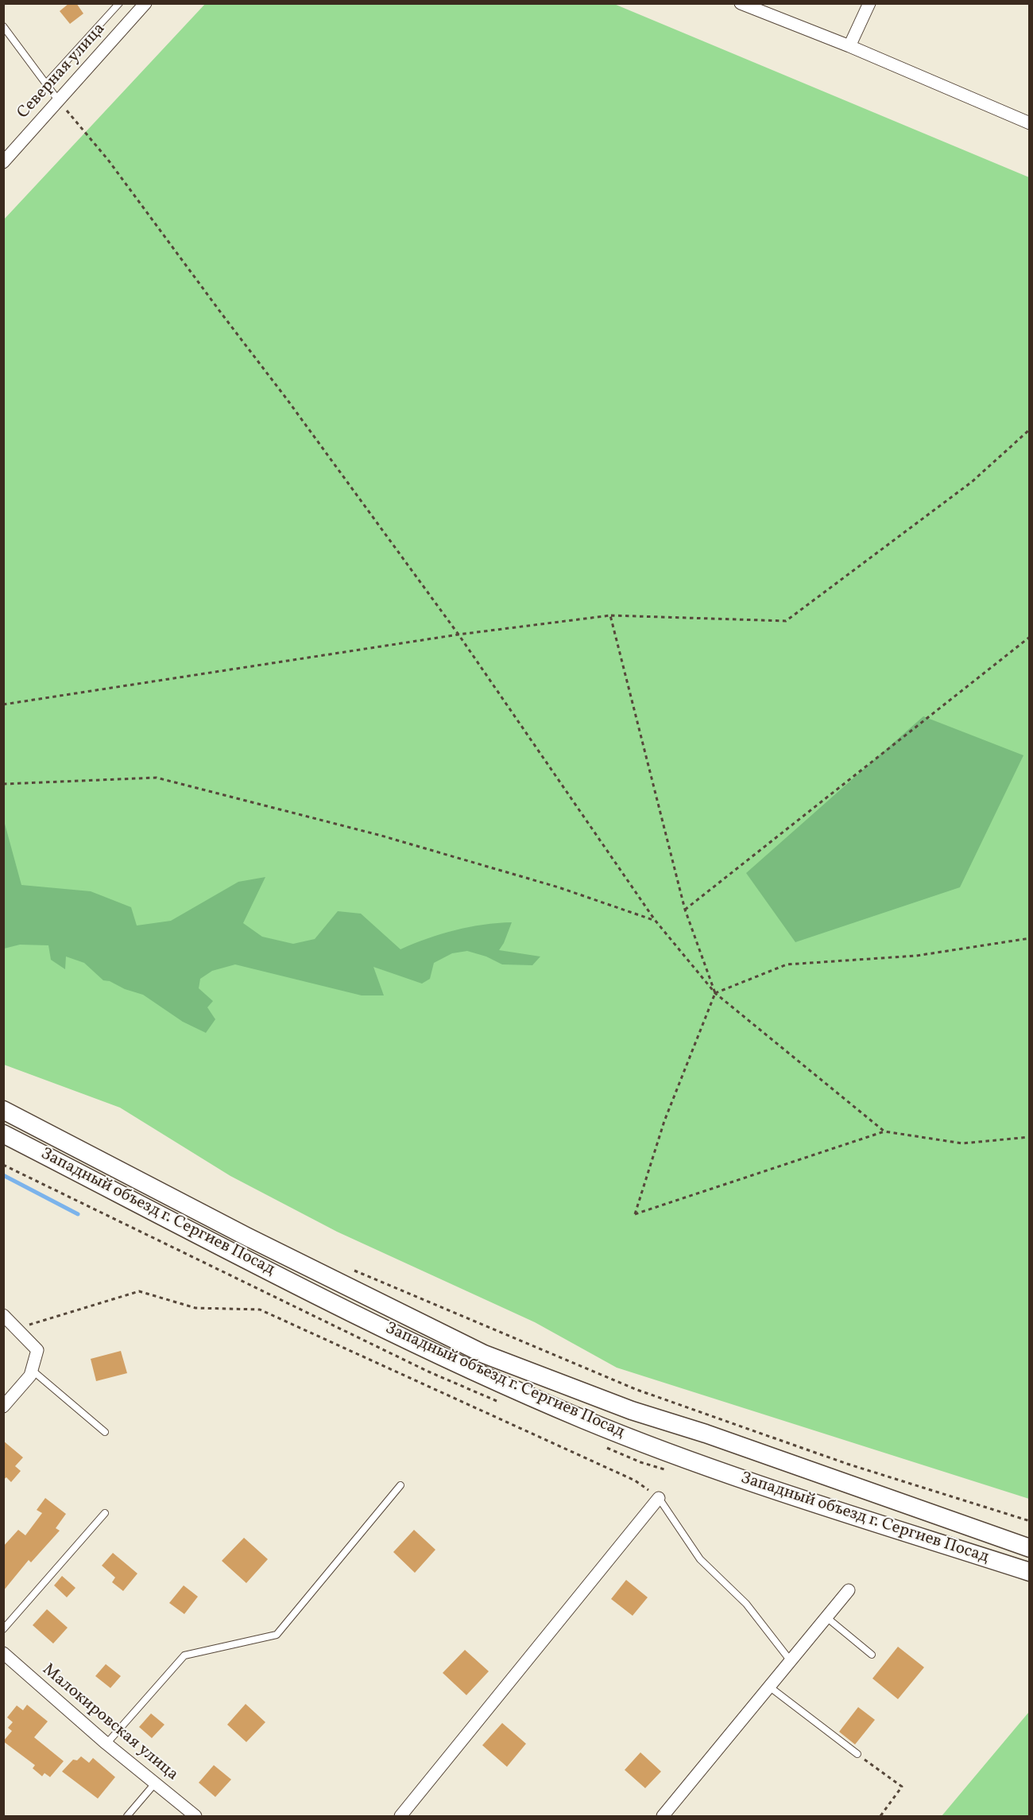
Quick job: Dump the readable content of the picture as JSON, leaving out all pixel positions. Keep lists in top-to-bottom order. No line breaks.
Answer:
{"streets":{"main road":["Западный объезд г. Сергиев Посад"],"street":["Северная улица","Малокировская улица"]}}
